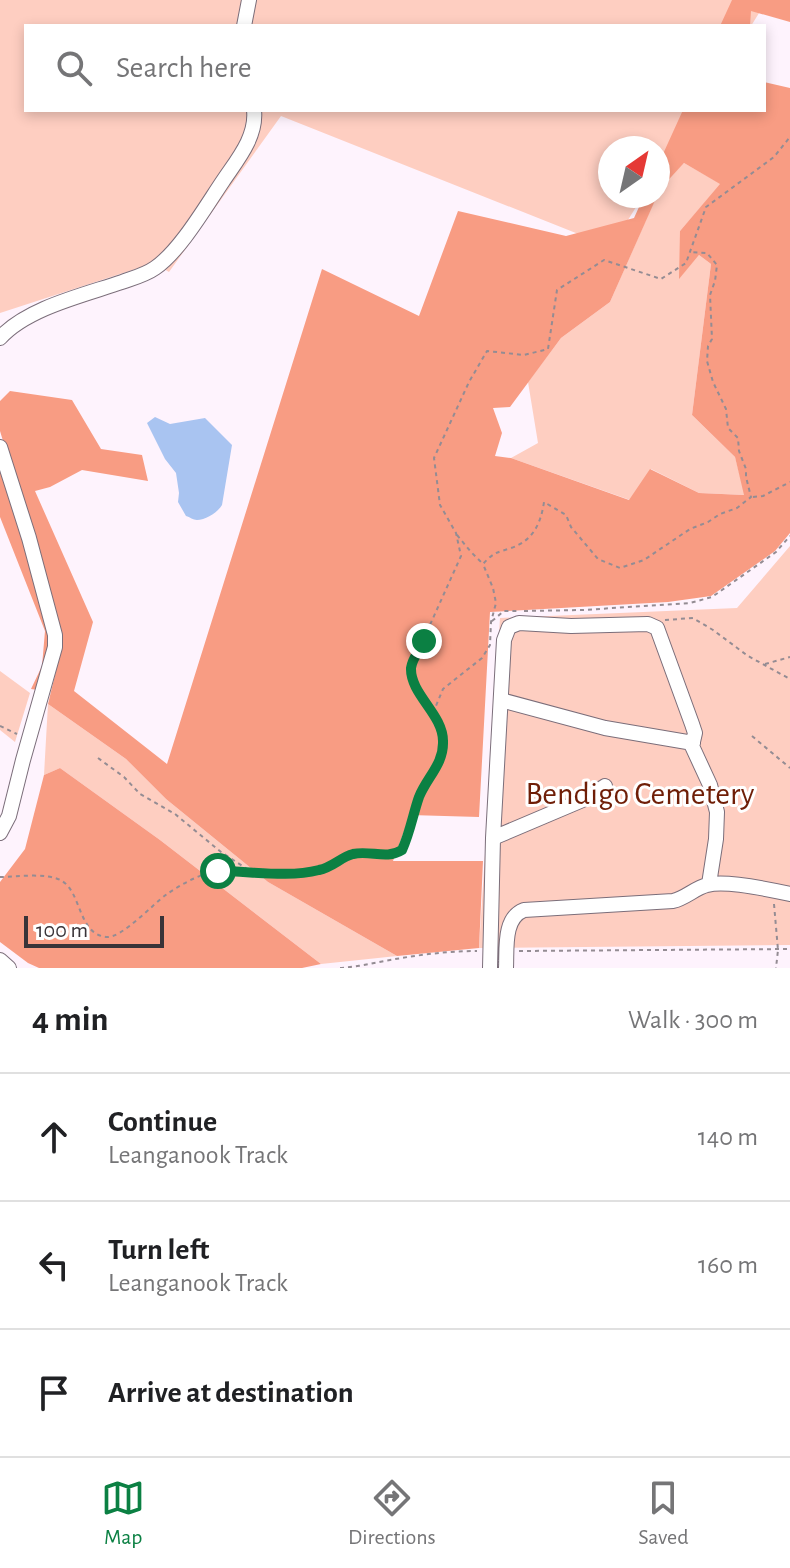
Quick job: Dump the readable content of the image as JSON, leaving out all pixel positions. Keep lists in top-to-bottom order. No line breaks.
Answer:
{"parks":["Bendigo Cemetery"],"scale_bar":"100 m","north":"top right","page":{"search":"Search here","scale":"100 m","heading":["4 min","Walk · 300 m"],"list":[["Continue","Leanganook Track","140 m"],["Turn left","Leanganook Track","160 m"],"Arrive at destination"],"nav":["Map","Directions","Saved"]}}
